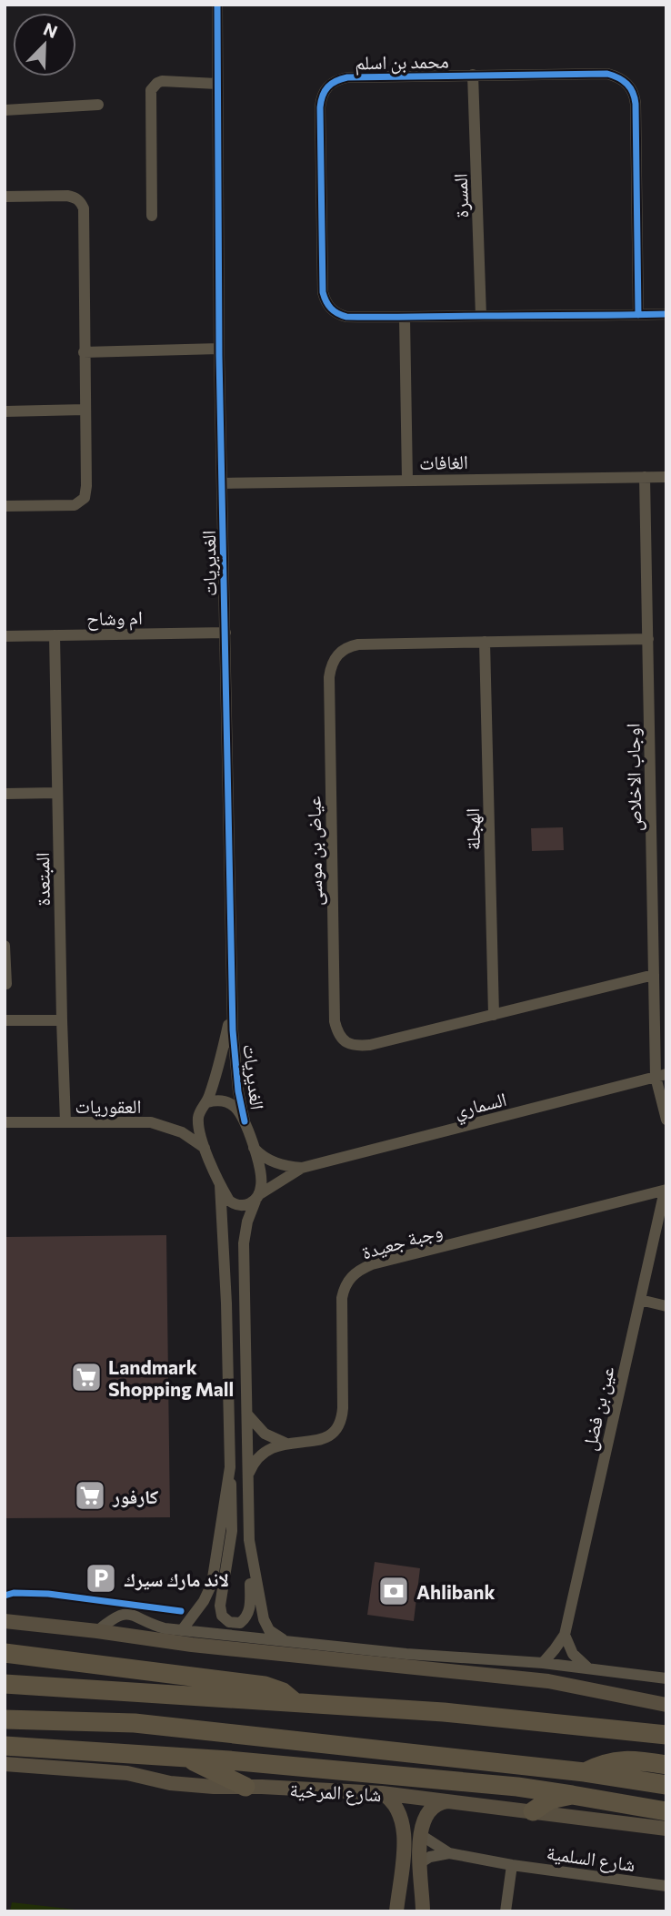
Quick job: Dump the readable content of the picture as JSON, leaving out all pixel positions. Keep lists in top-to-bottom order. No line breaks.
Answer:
{"streets":{"street":["محمد بن اسلم","المسرة","الغافات","الغديريات","ام وشاح","اوجاب الاخلاص","الهجلة","عياض بن موسى","المبتعدة","السماري","العقوريات","وجبة جعيدة","عين بن فضل","شارع المرخية","شارع السلمية"]},"crossings":[["محمد بن اسلم","المسرة"],["الغافات","الغديريات"],["الغافات","اوجاب الاخلاص"],["الغديريات","ام وشاح"],["الغديريات","السماري"],["الغديريات","العقوريات"],["ام وشاح","المبتعدة"],["اوجاب الاخلاص","عياض بن موسى"],["اوجاب الاخلاص","السماري"],["الهجلة","عياض بن موسى"],["المبتعدة","العقوريات"],["وجبة جعيدة","عين بن فضل"]],"places":{"supermarket":["Landmark Shopping Mall","كارفور"],"parking":["لاند مارك سيرك"],"bank":["Ahlibank"]},"north":"top right"}
